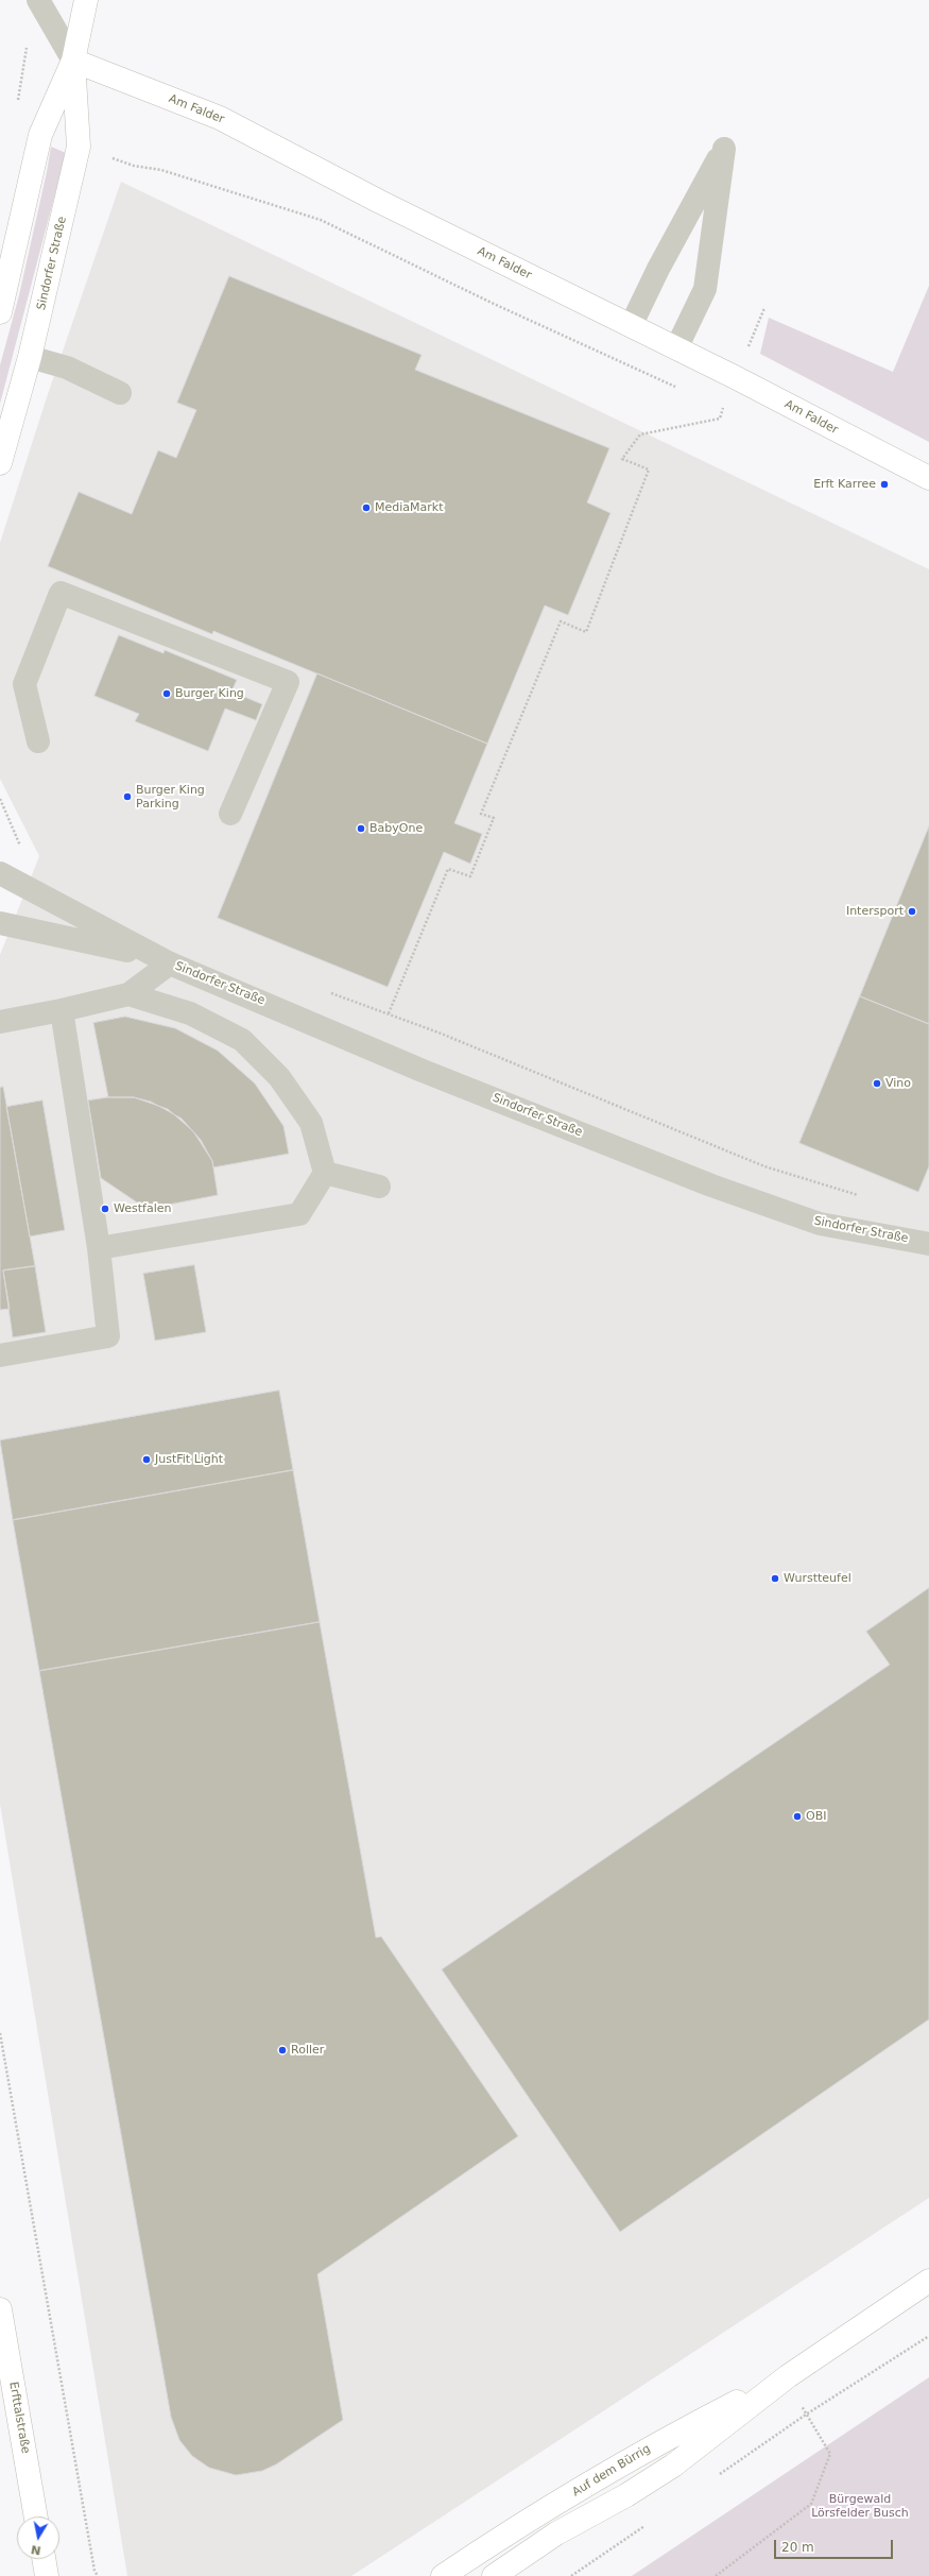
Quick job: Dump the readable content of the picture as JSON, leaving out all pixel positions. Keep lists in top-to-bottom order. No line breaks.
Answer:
{"streets":{"street":["Am Falder","Sindorfer Straße","Erfttalstraße","Auf dem Bürrig"]},"crossings":[["Am Falder","Sindorfer Straße"]],"parks":["Bürgewald Lörsfelder Busch"],"places":["Erft Karree","MediaMarkt","Burger King","Burger King Parking","BabyOne","Intersport","Vino","Westfalen","JustFit Light","Wurstteufel","OBI","Roller"],"scale_bar":"20 m","north":"bottom"}
